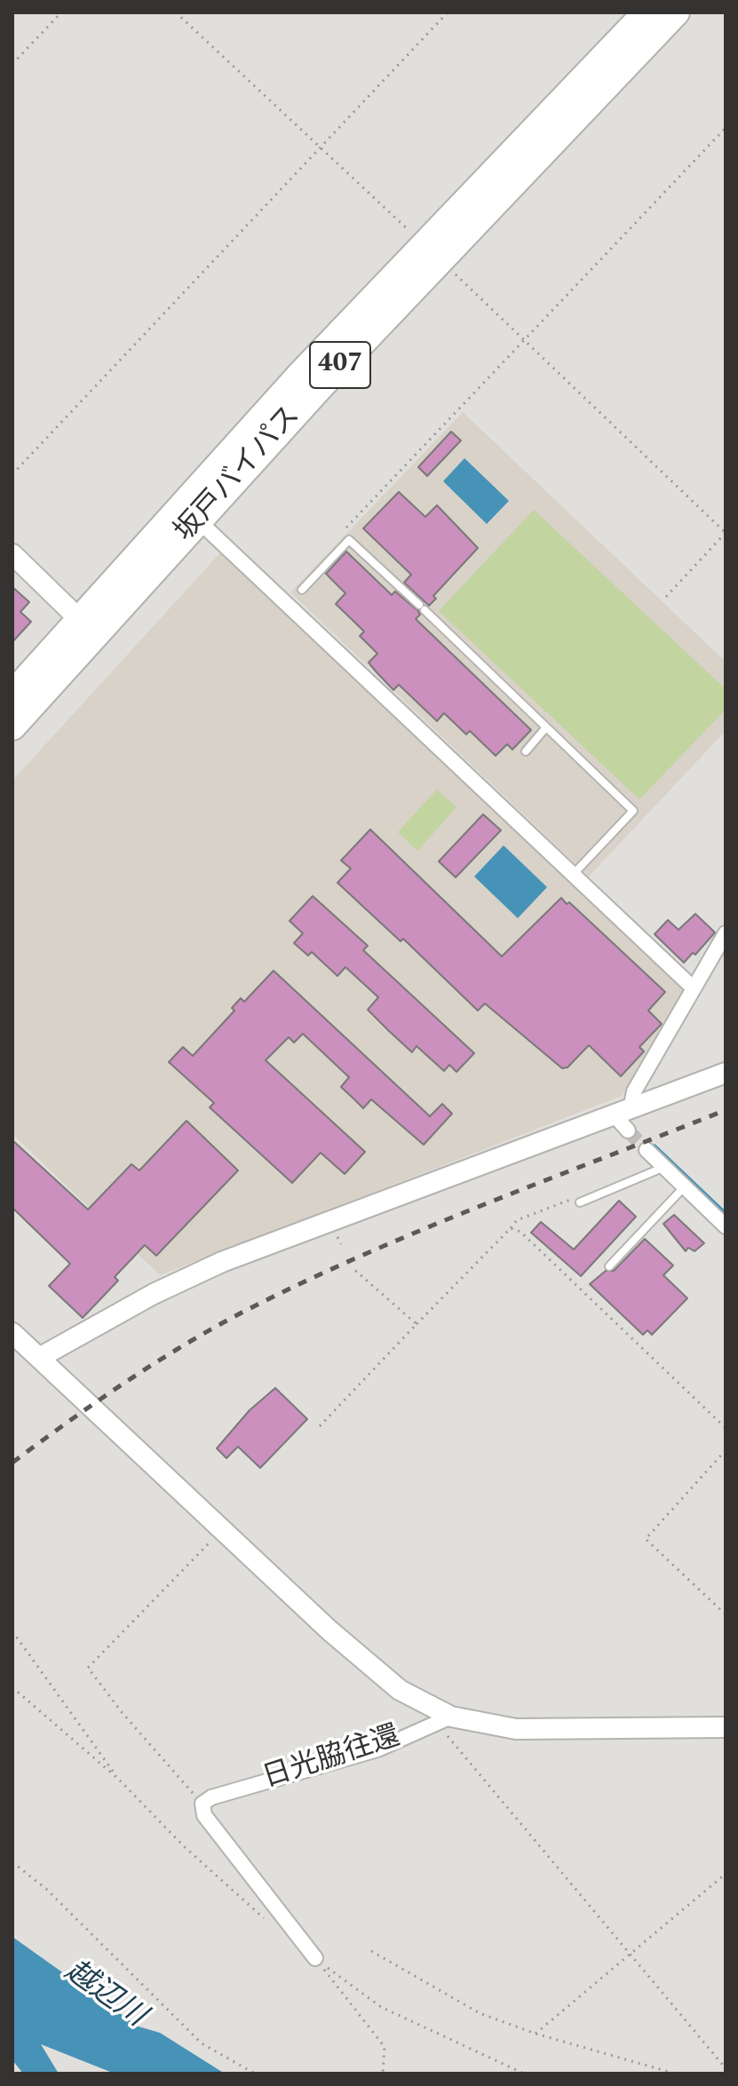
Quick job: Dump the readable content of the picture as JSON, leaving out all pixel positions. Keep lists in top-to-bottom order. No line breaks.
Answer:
{"streets":{"highway":["407","坂戸バイパス"],"street":["日光脇往還"]},"water":["越辺川"]}
